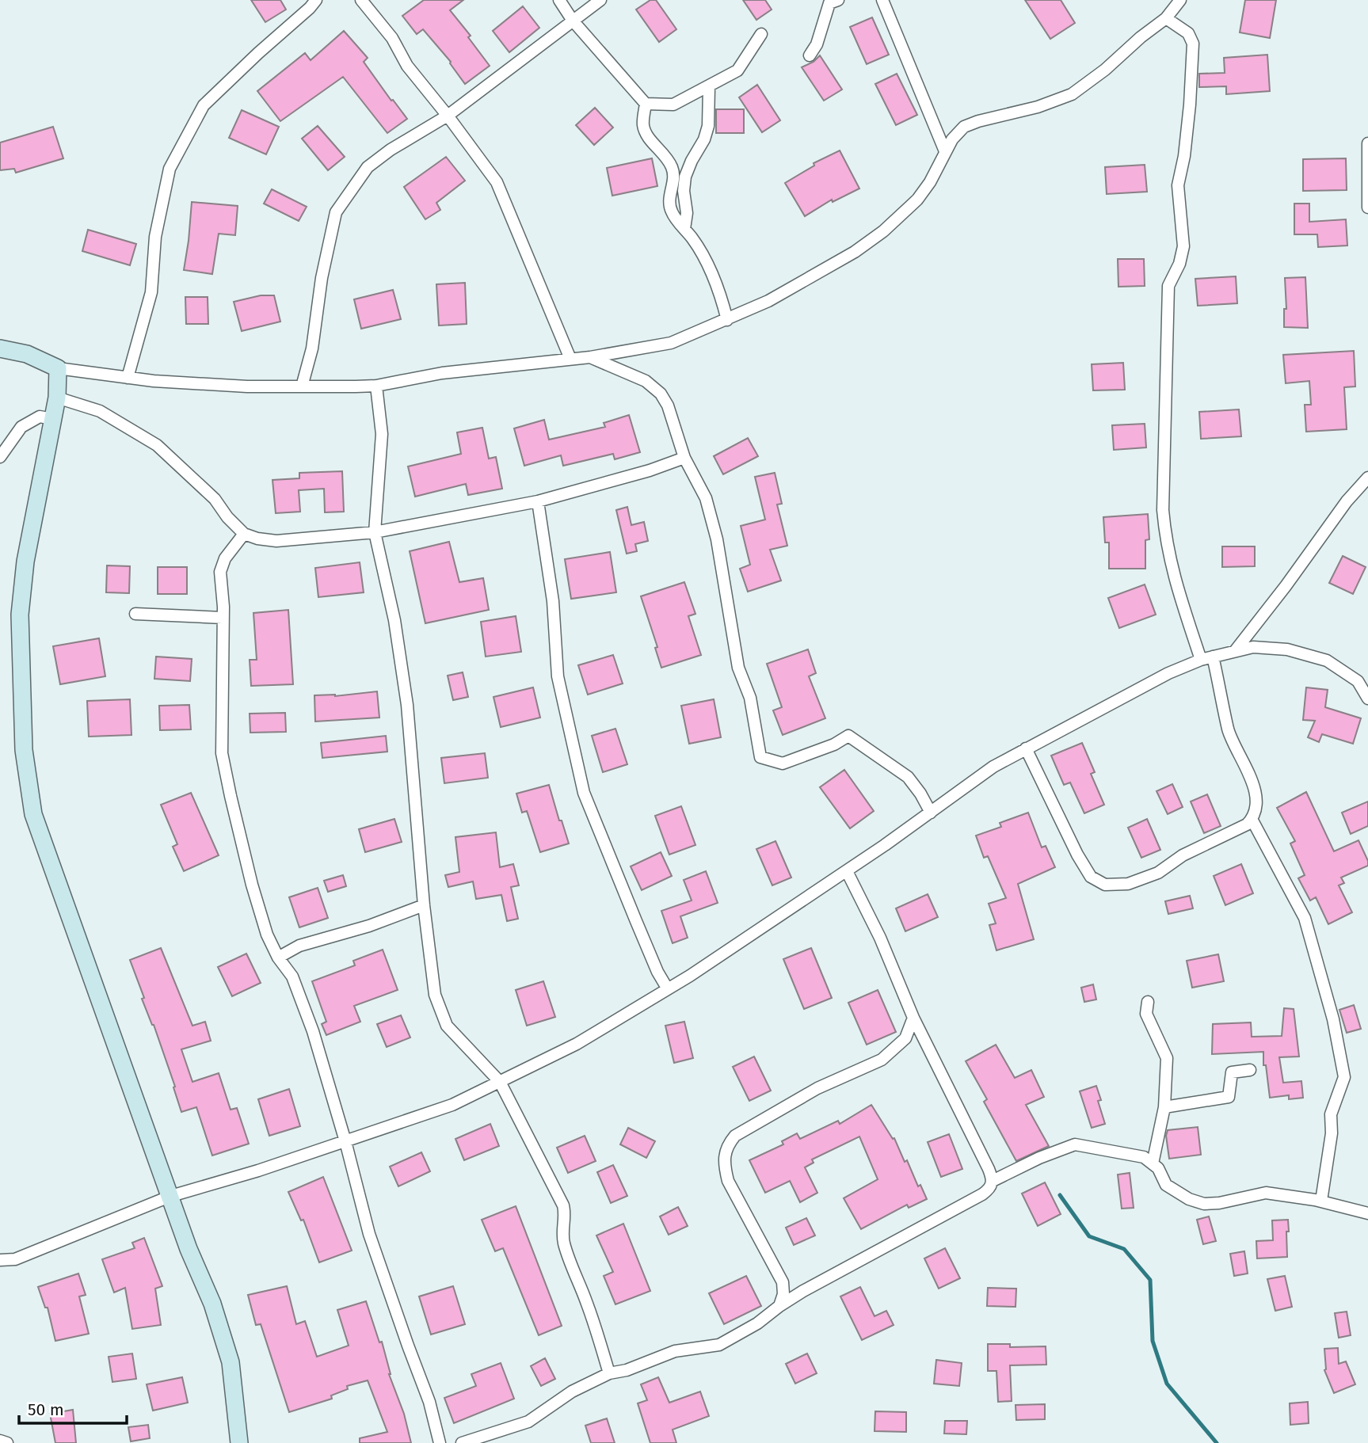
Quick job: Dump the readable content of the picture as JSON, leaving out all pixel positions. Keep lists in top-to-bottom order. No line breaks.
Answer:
{"scale_bar":"50 m"}
